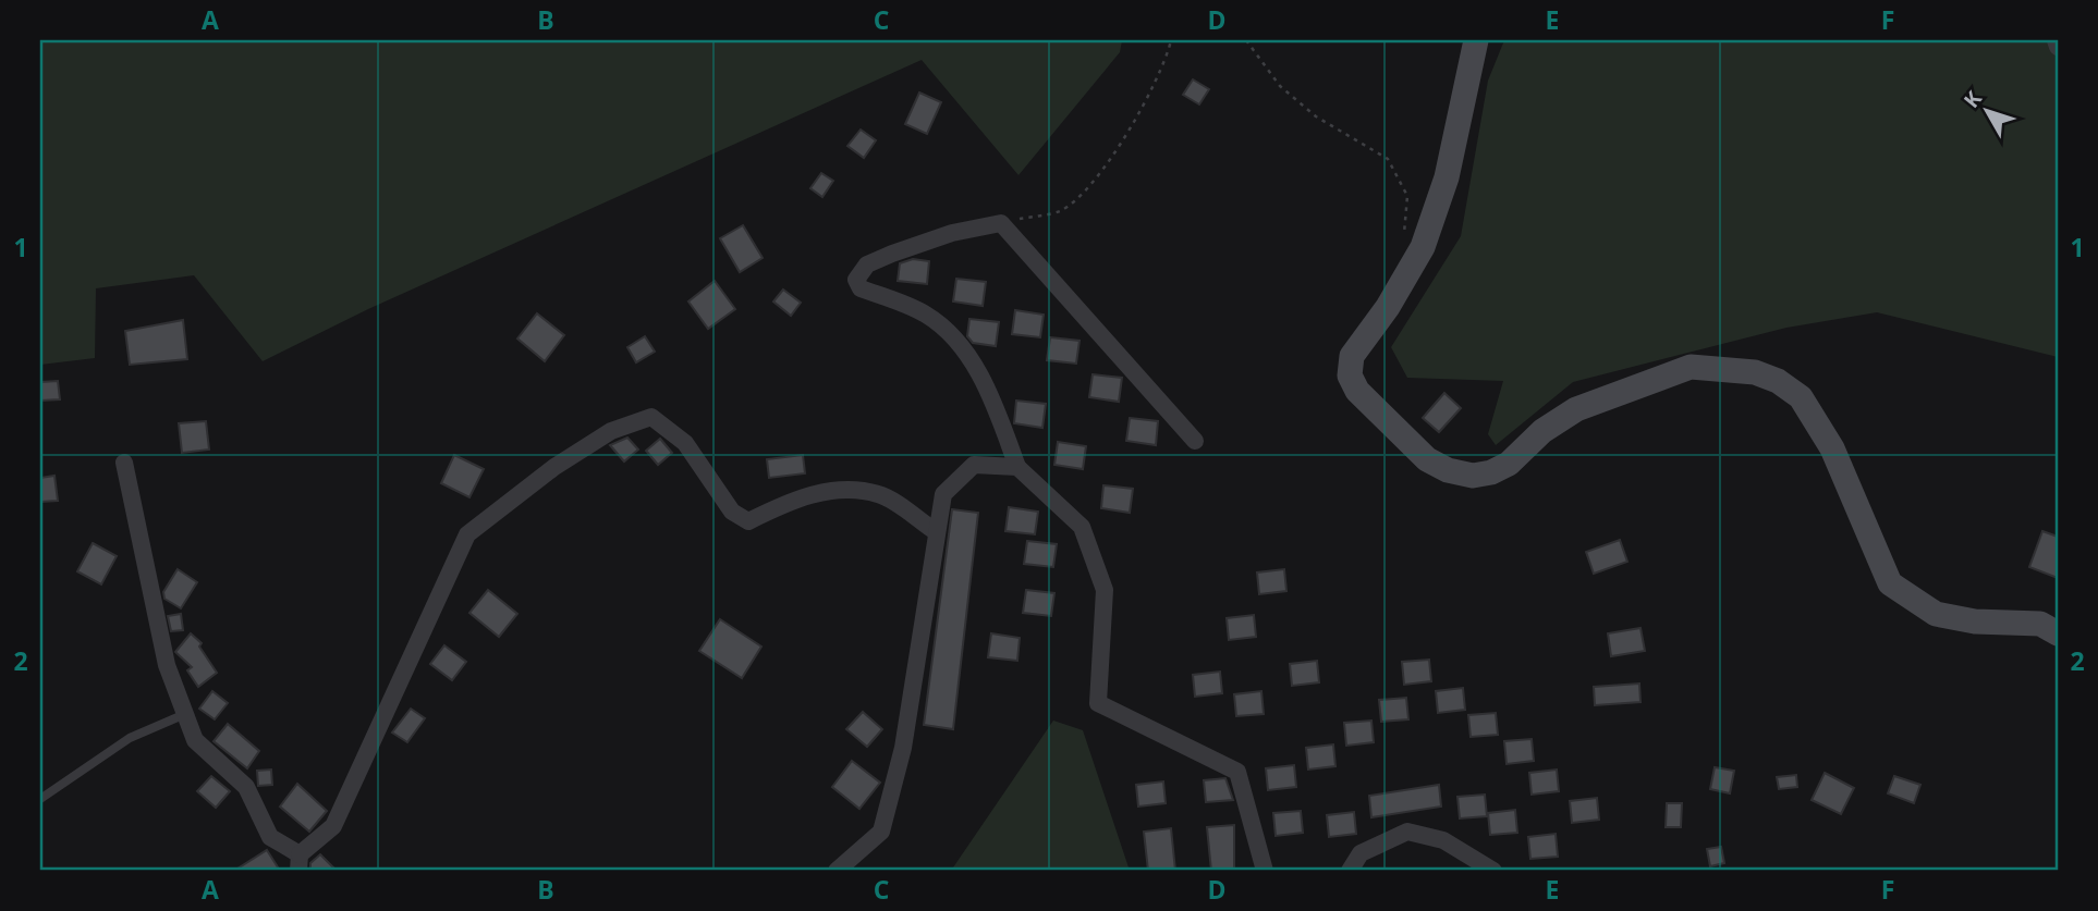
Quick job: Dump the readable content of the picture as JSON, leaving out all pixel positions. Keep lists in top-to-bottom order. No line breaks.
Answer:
{"north":"top left","grid":{"columns":["A","B","C","D","E","F"],"rows":["1","2"]}}
